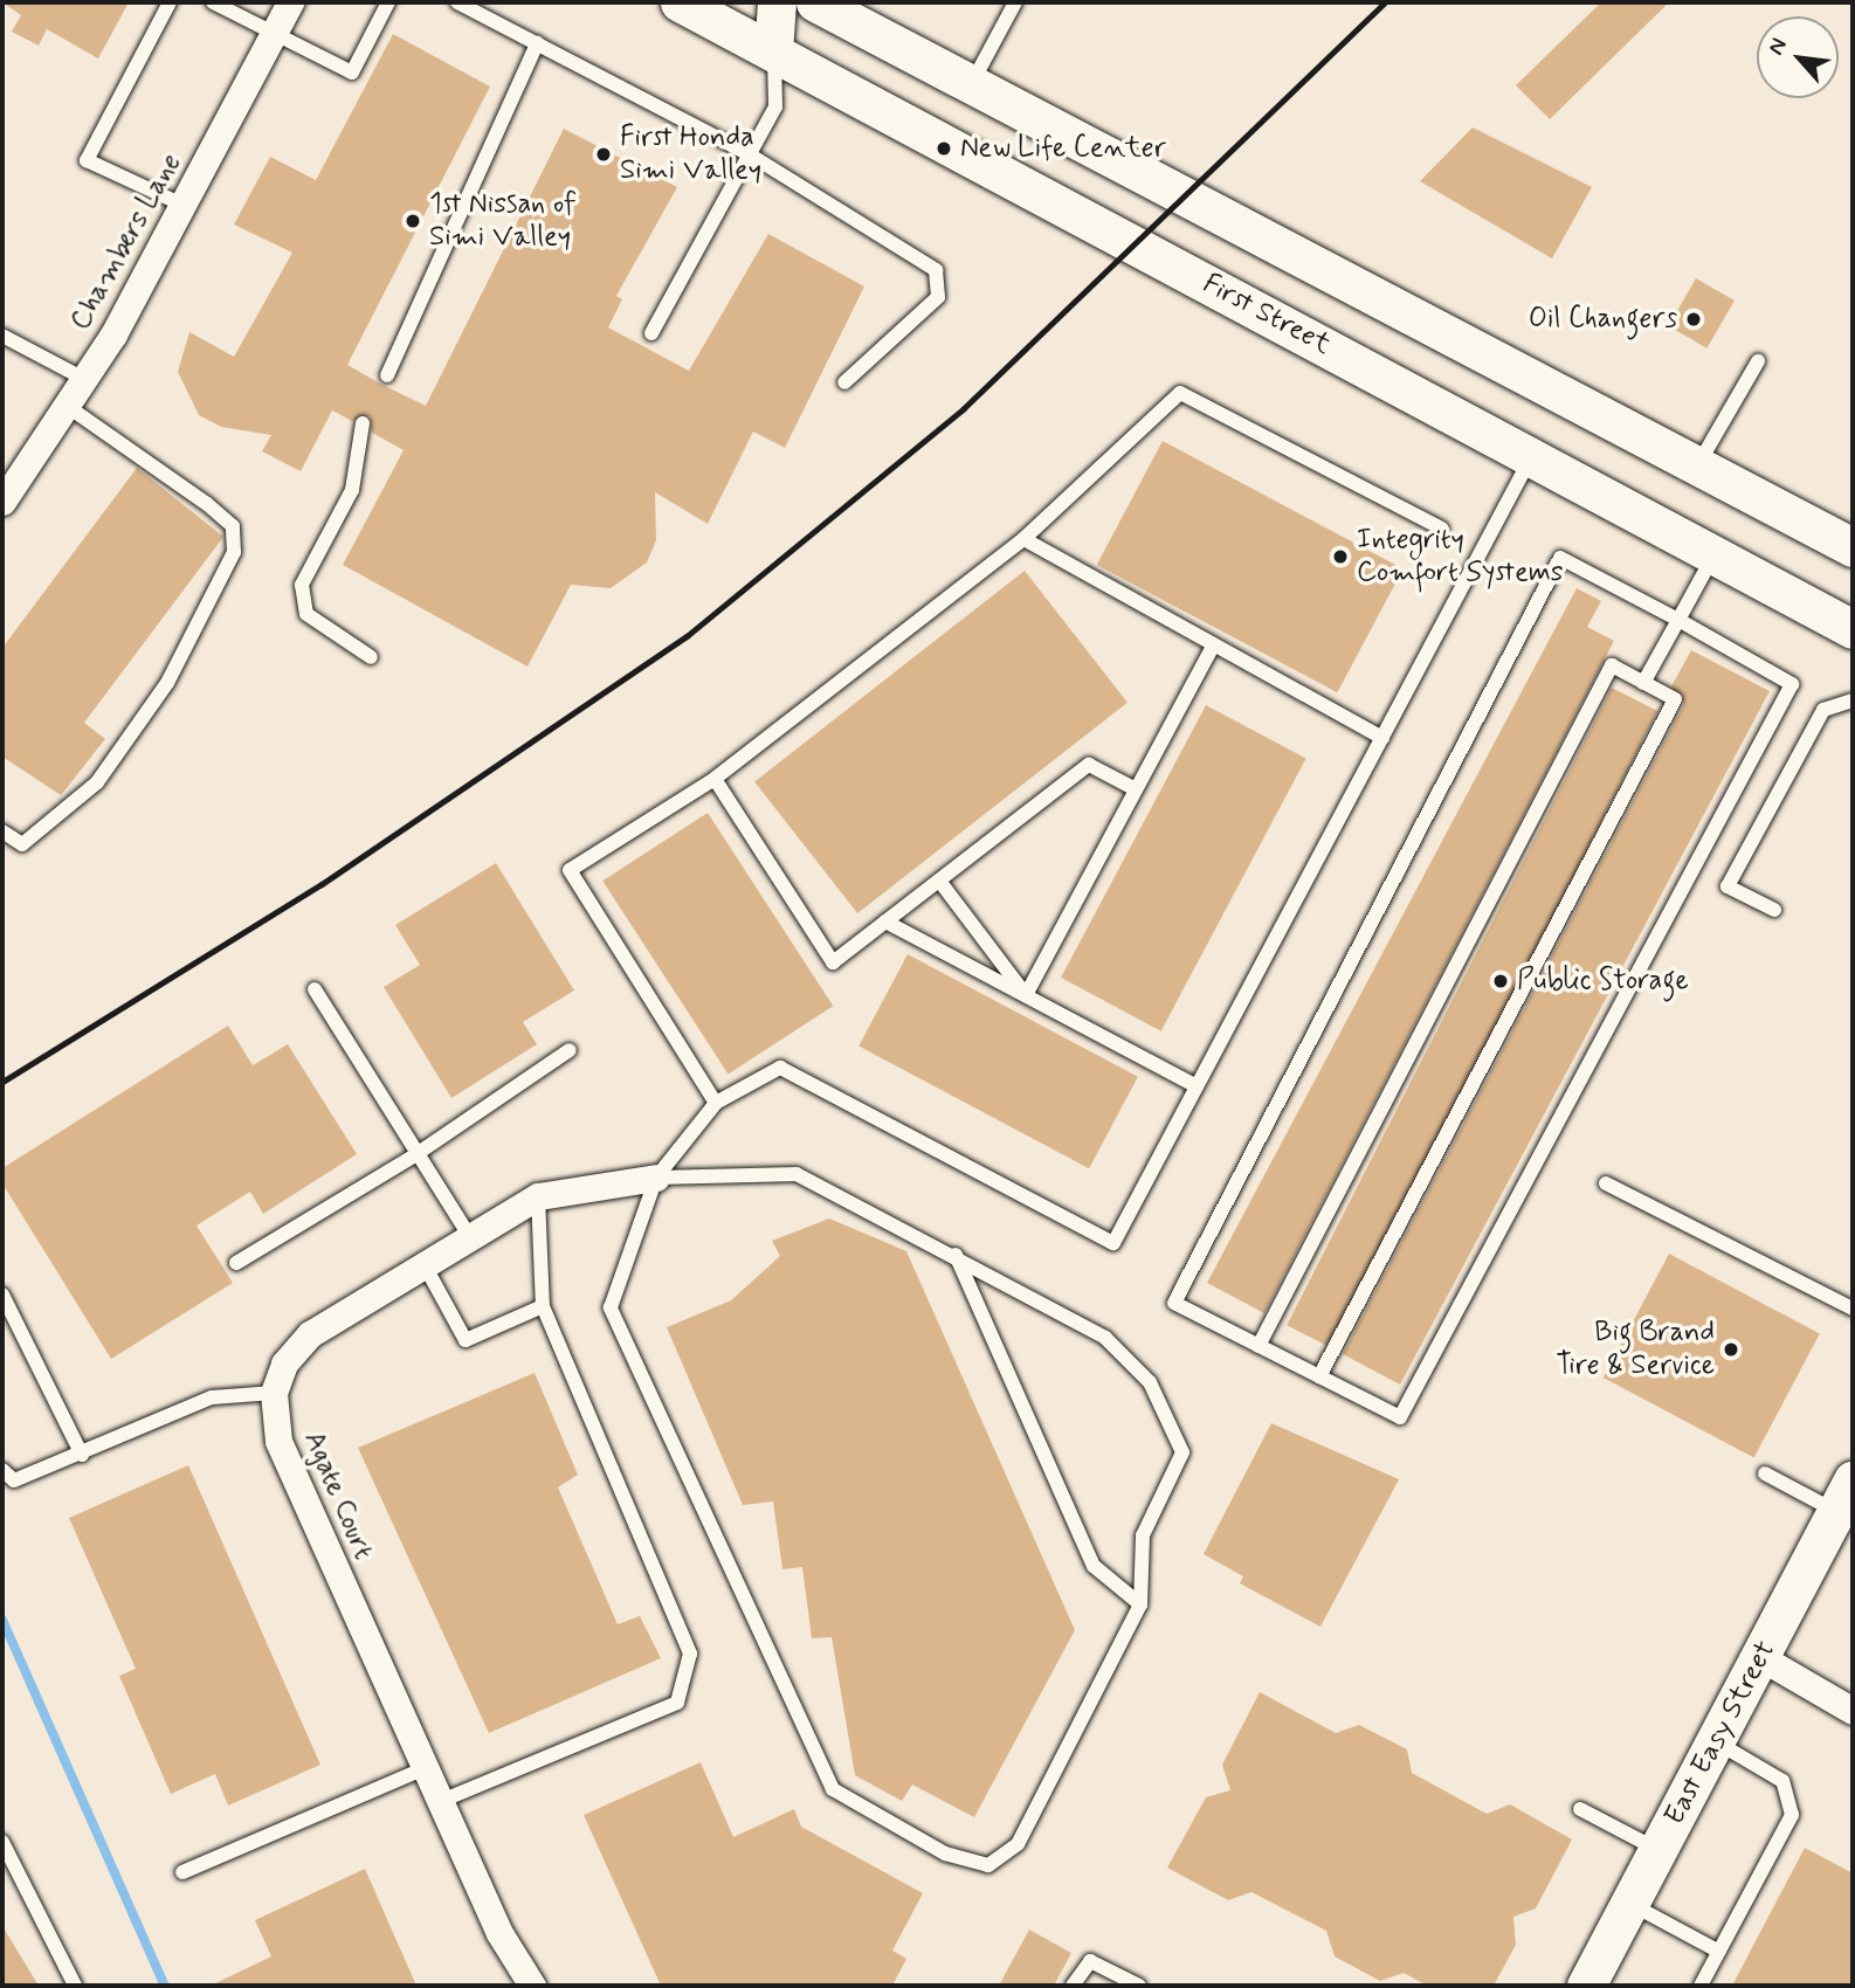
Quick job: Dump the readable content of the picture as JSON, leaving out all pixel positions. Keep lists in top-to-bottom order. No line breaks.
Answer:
{"streets":{"main road":["First Street","East Easy Street"],"street":["Chambers Lane","Agate Court"]},"places":["New Life Center","First Honda Simi Valley","1st Nissan of Simi Valley","Oil Changers","Integrity Comfort Systems","Public Storage","Big Brand Tire & Service"],"north":"top left"}
